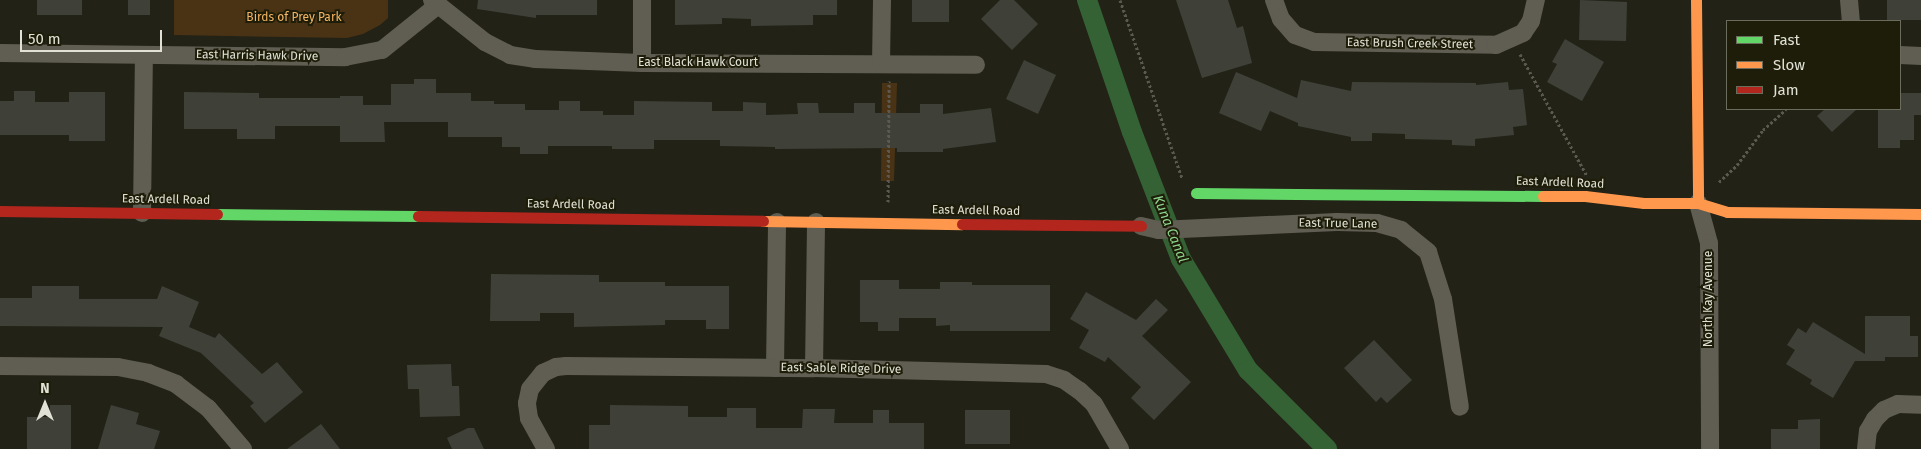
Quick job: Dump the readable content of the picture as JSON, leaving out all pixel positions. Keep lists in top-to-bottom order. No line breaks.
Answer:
{"streets":{"street":["East Brush Creek Street","East Harris Hawk Drive","East Black Hawk Court","East Ardell Road","East True Lane","North Kay Avenue","East Sable Ridge Drive"]},"crossings":[["East Harris Hawk Drive","East Black Hawk Court"],["East Ardell Road","East True Lane"],["East Ardell Road","North Kay Avenue"]],"water":["Kuna Canal"],"parks":["Birds of Prey Park"],"legend":["Fast","Slow","Jam"],"scale_bar":"50 m","north":"top"}
